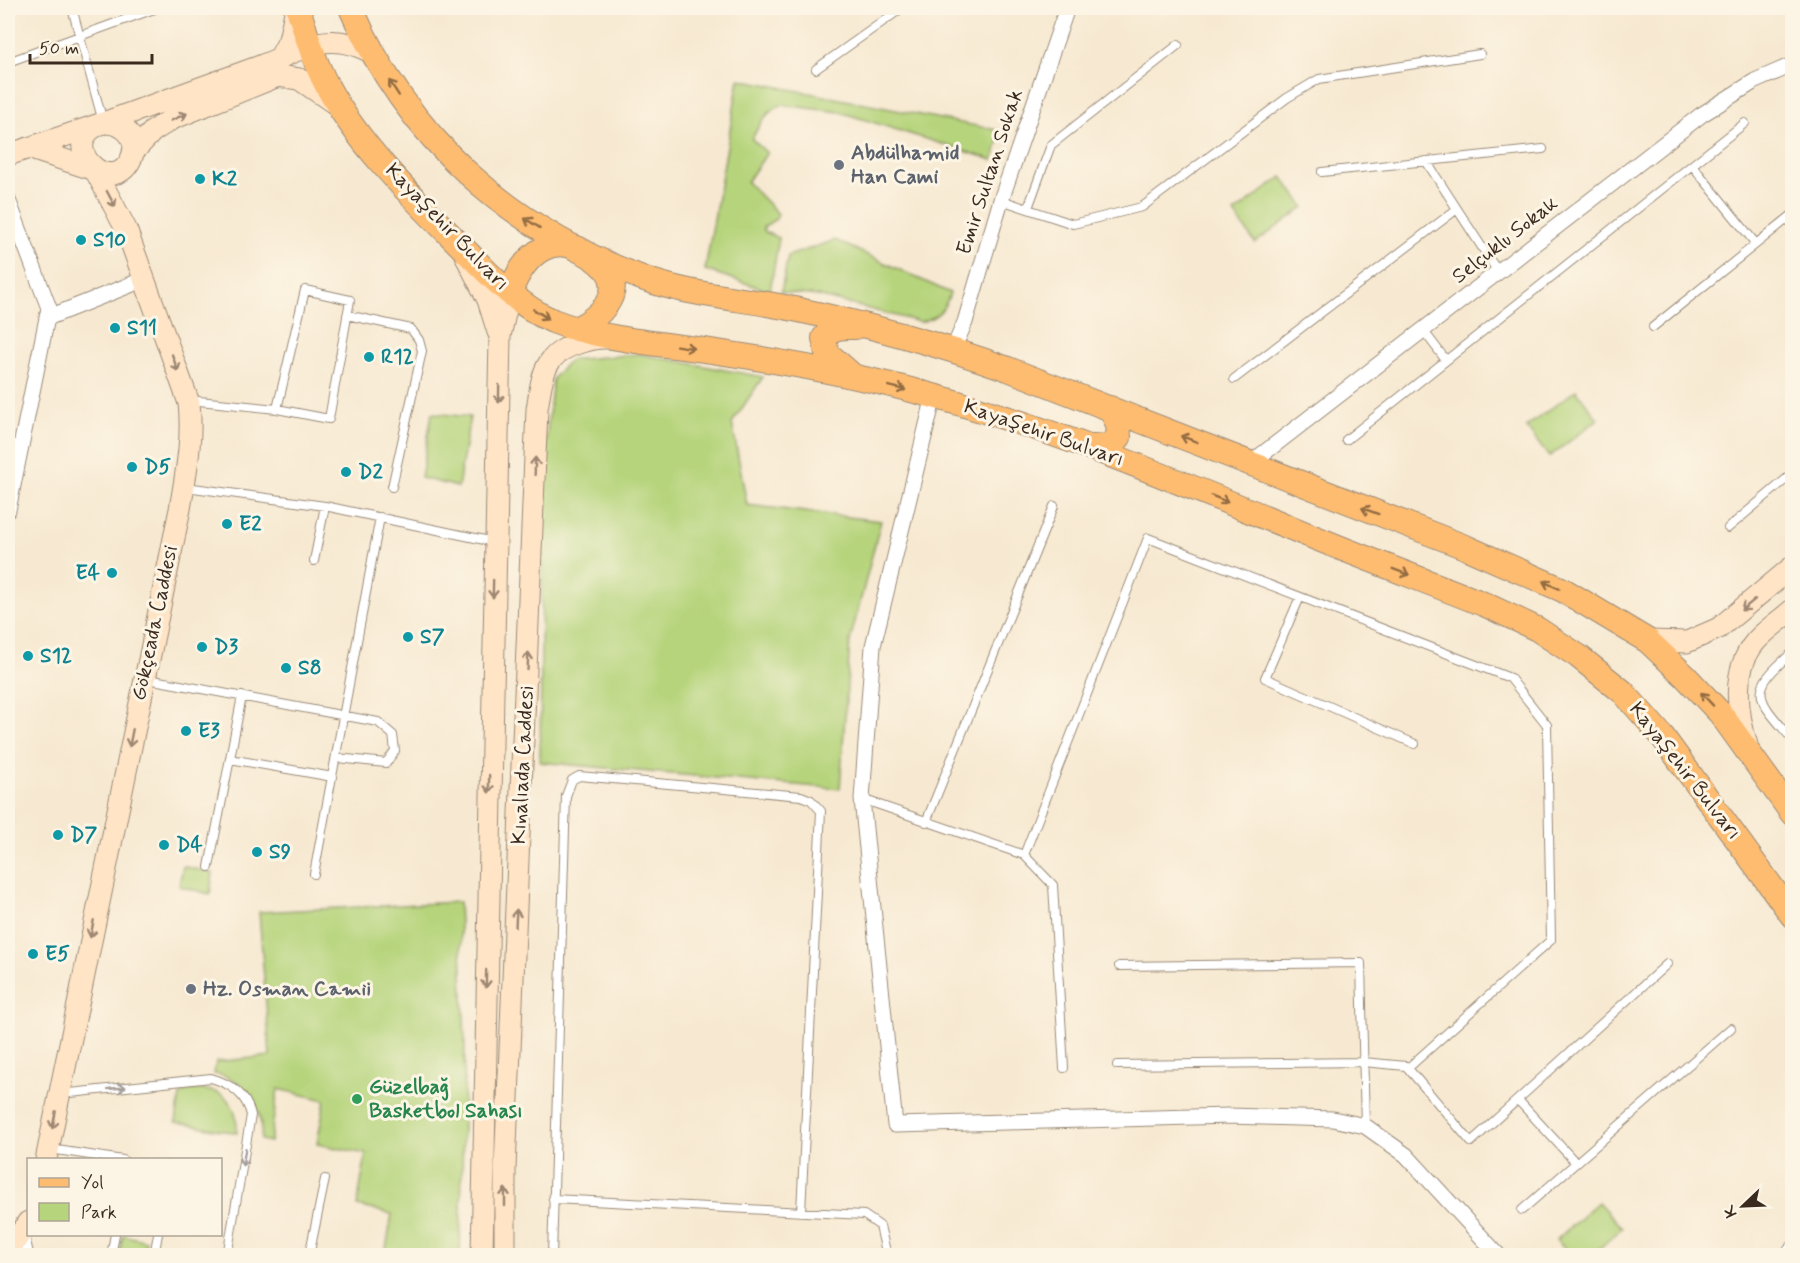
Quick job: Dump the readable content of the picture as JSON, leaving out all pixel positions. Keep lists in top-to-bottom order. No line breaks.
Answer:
{"streets":{"main road":["Kayaşehir Bulvarı"],"street":["Emir Sultan Sokak","Selçuklu Sokak","Gökçeada Caddesi","Kınalıada Caddesi"]},"crossings":[["Kayaşehir Bulvarı","Kınalıada Caddesi"]],"places":["Abdülhamid Han Cami","K2","S10","S11","R12","D5","D2","E2","E4","S7","D3","S12","S8","E3","D7","D4","S9","E5","Hz. Osman Camii","Güzelbağ Basketbol Sahası"],"legend":["Yol","Park"],"scale_bar":"50 m","north":"bottom left"}
